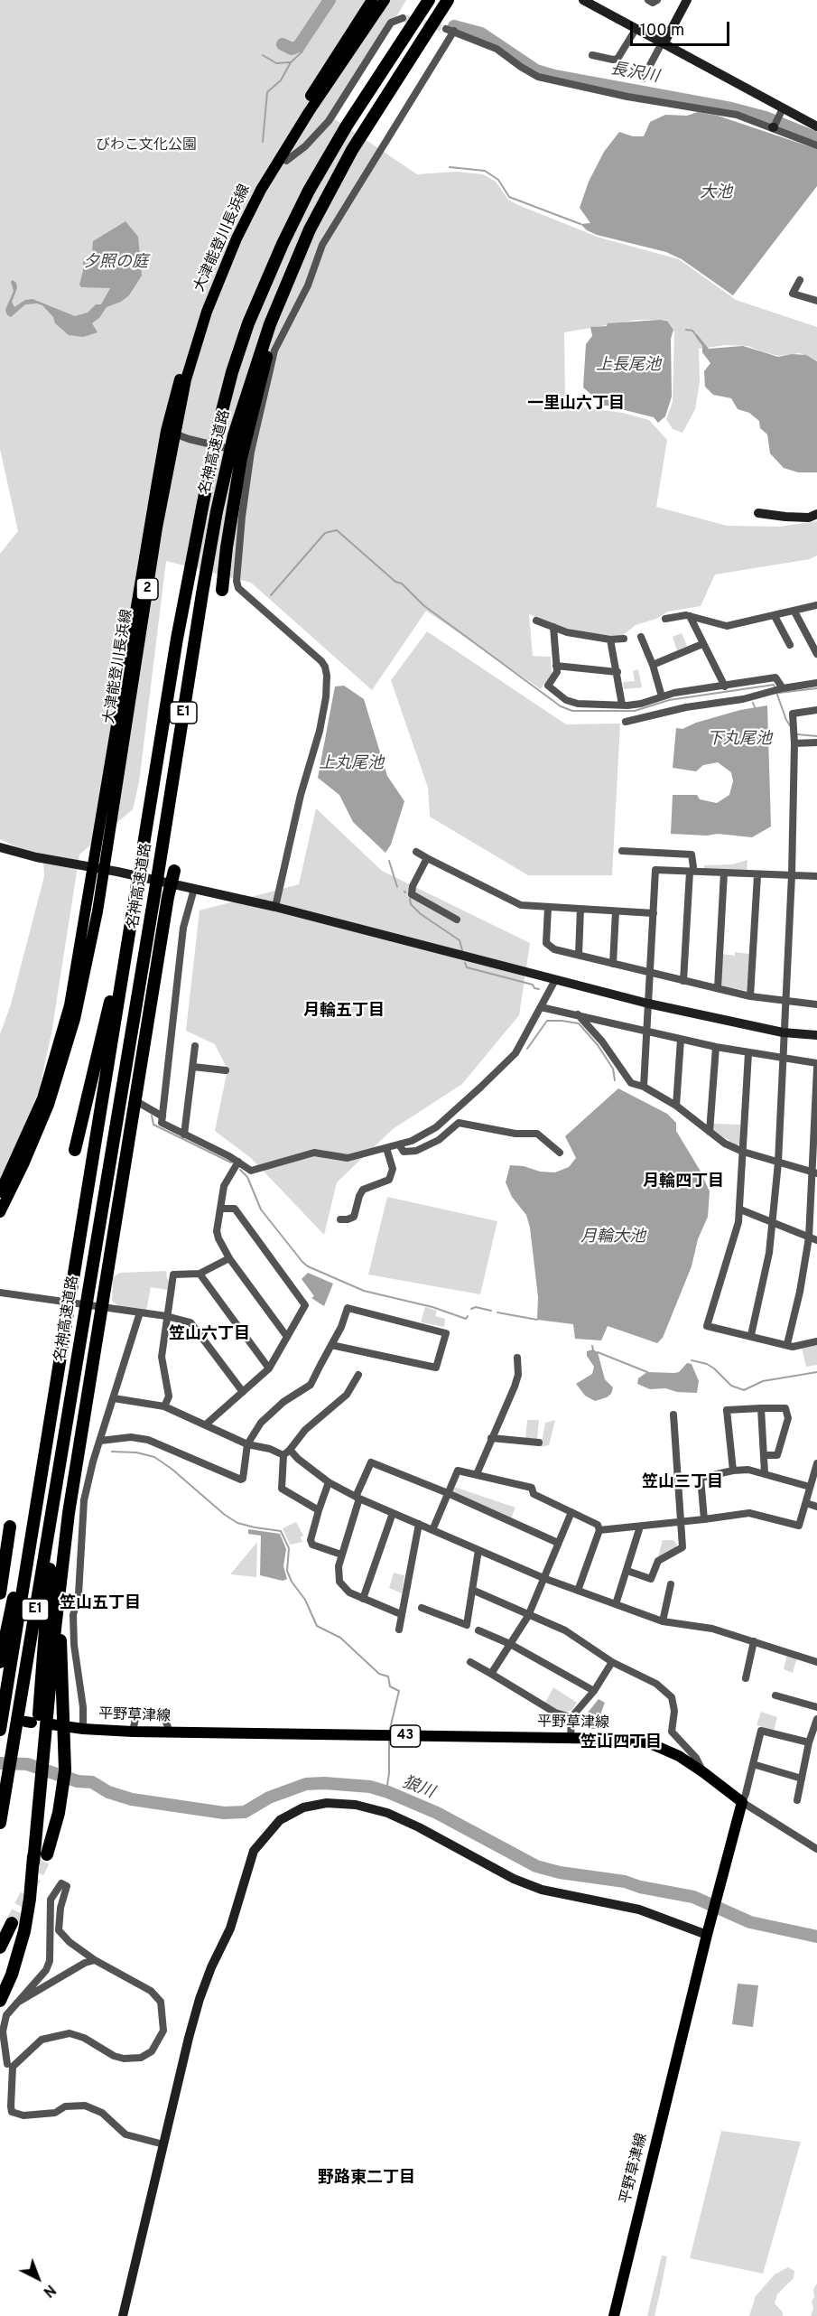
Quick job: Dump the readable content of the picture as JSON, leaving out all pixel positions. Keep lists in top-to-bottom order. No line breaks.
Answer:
{"streets":{"highway":["名神高速道路","E1"],"main road":["大津能登川長浜線","2","平野草津線","43"]},"districts":["一里山六丁目","月輪五丁目","月輪四丁目","笠山六丁目","笠山三丁目","笠山五丁目","笠山四丁目","野路東二丁目"],"water":["長沢川","大池","夕照の庭","上長尾池","下丸尾池","上丸尾池","月輪大池","狼川"],"parks":["びわこ文化公園"],"scale_bar":"100 m","north":"bottom right"}
